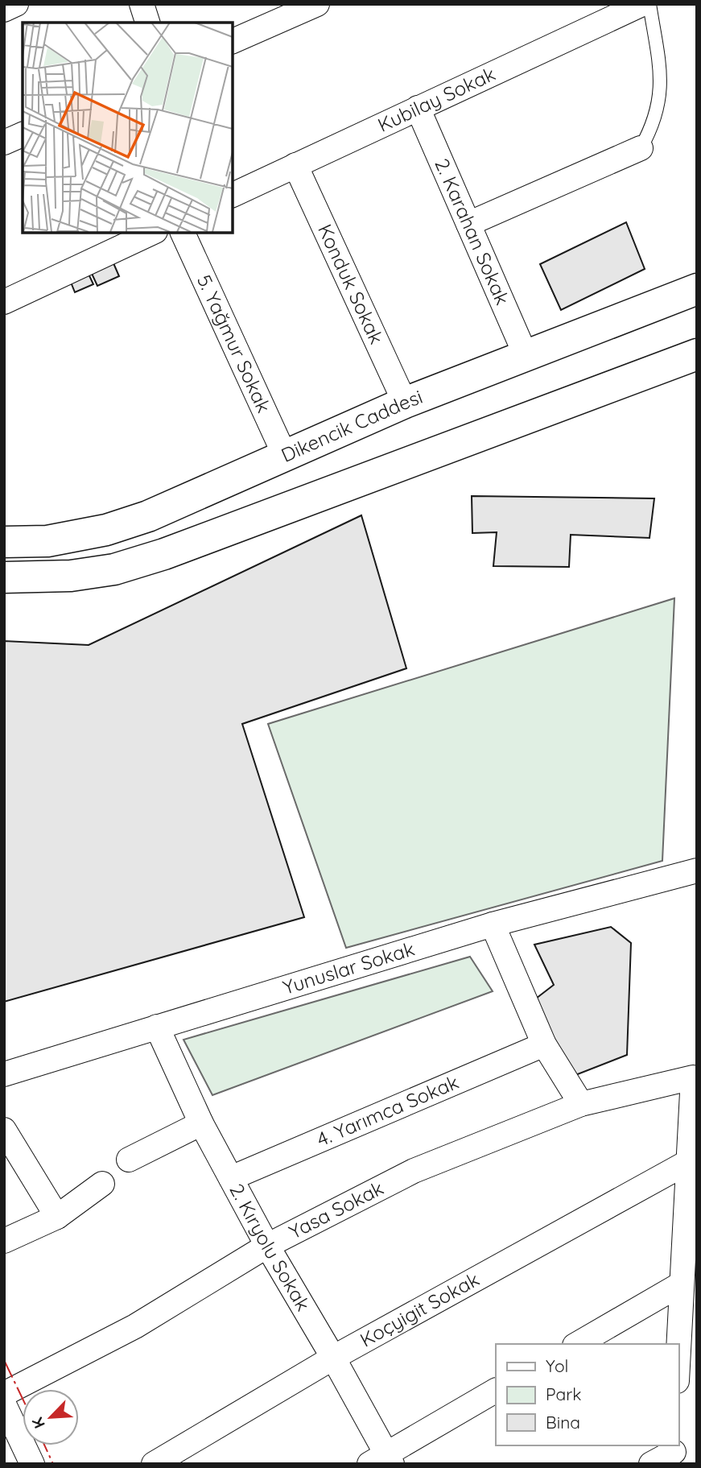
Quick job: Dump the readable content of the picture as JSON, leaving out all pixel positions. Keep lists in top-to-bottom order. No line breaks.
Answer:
{"streets":{"main road":["Dikencik Caddesi"],"street":["Kubilay Sokak","2. Karahan Sokak","Konduk Sokak","5. Yağmur Sokak","Yunuslar Sokak","4. Yarımca Sokak","Yasa Sokak","2. Kıryolu Sokak","Koçyigit Sokak"]},"crossings":[["Kubilay Sokak","2. Karahan Sokak"],["Kubilay Sokak","Konduk Sokak"],["2. Karahan Sokak","Dikencik Caddesi"],["Konduk Sokak","Dikencik Caddesi"],["5. Yağmur Sokak","Dikencik Caddesi"],["Yunuslar Sokak","2. Kıryolu Sokak"],["4. Yarımca Sokak","2. Kıryolu Sokak"],["Yasa Sokak","2. Kıryolu Sokak"],["Yasa Sokak","Koçyigit Sokak"],["2. Kıryolu Sokak","Koçyigit Sokak"]],"legend":["Yol","Park","Bina"],"north":"bottom left"}
